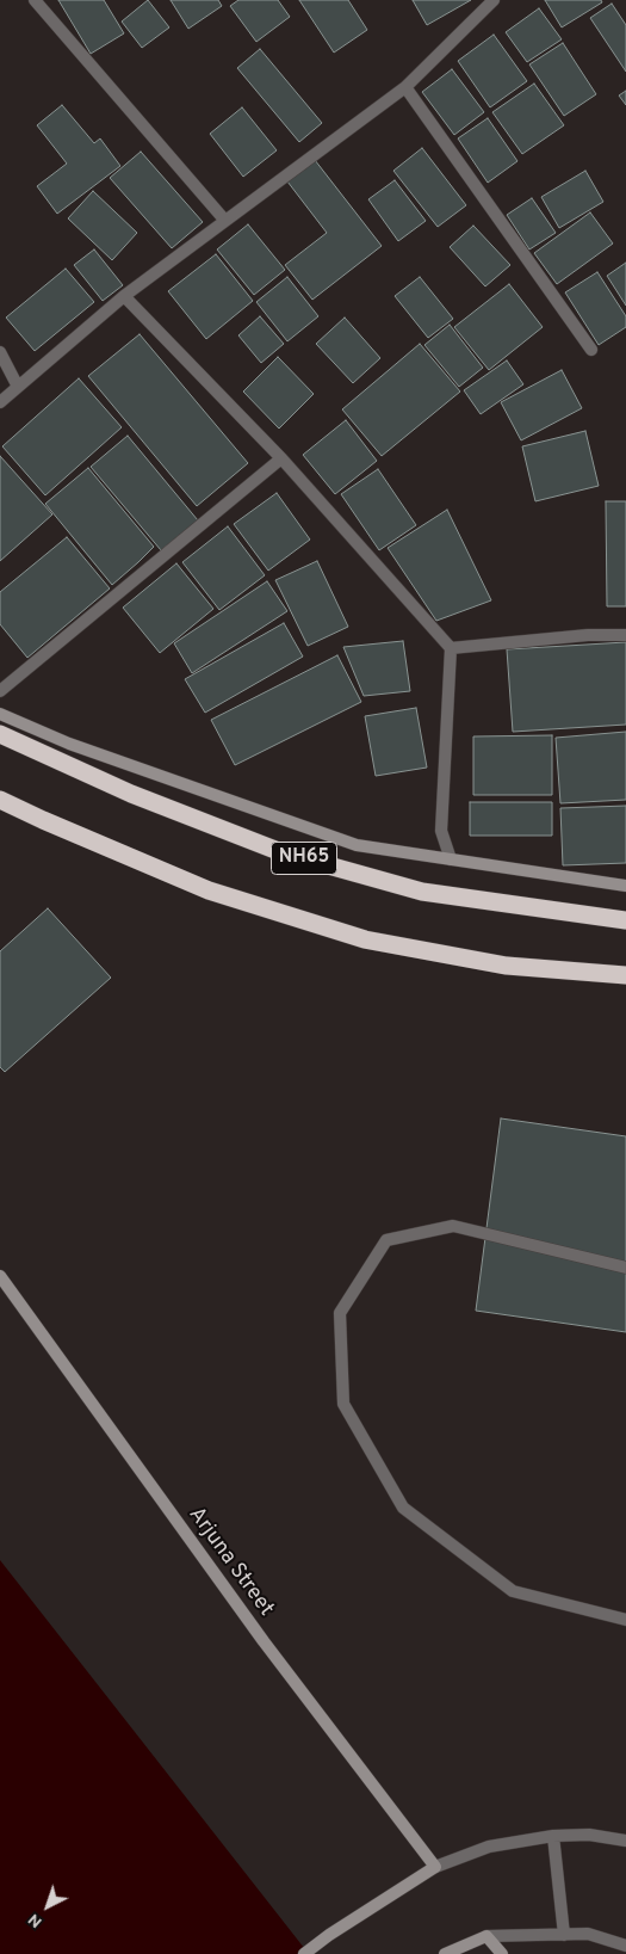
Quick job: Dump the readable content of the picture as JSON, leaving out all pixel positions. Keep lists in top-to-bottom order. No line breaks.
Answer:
{"streets":{"highway":["NH65"],"street":["Arjuna Street"]},"north":"bottom left"}
